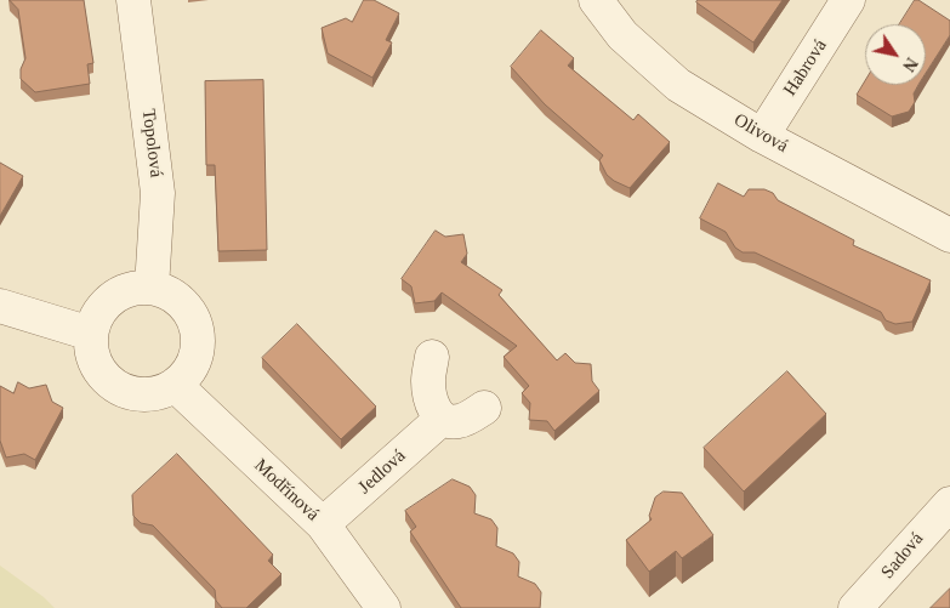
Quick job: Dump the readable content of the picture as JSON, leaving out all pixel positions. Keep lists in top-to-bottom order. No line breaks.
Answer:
{"streets":{"street":["Habrová","Olivová","Topolová","Jedlová","Modřínová","Sadová"]},"crossings":[["Habrová","Olivová"],["Topolová","Modřínová"],["Jedlová","Modřínová"]],"north":"bottom right"}
